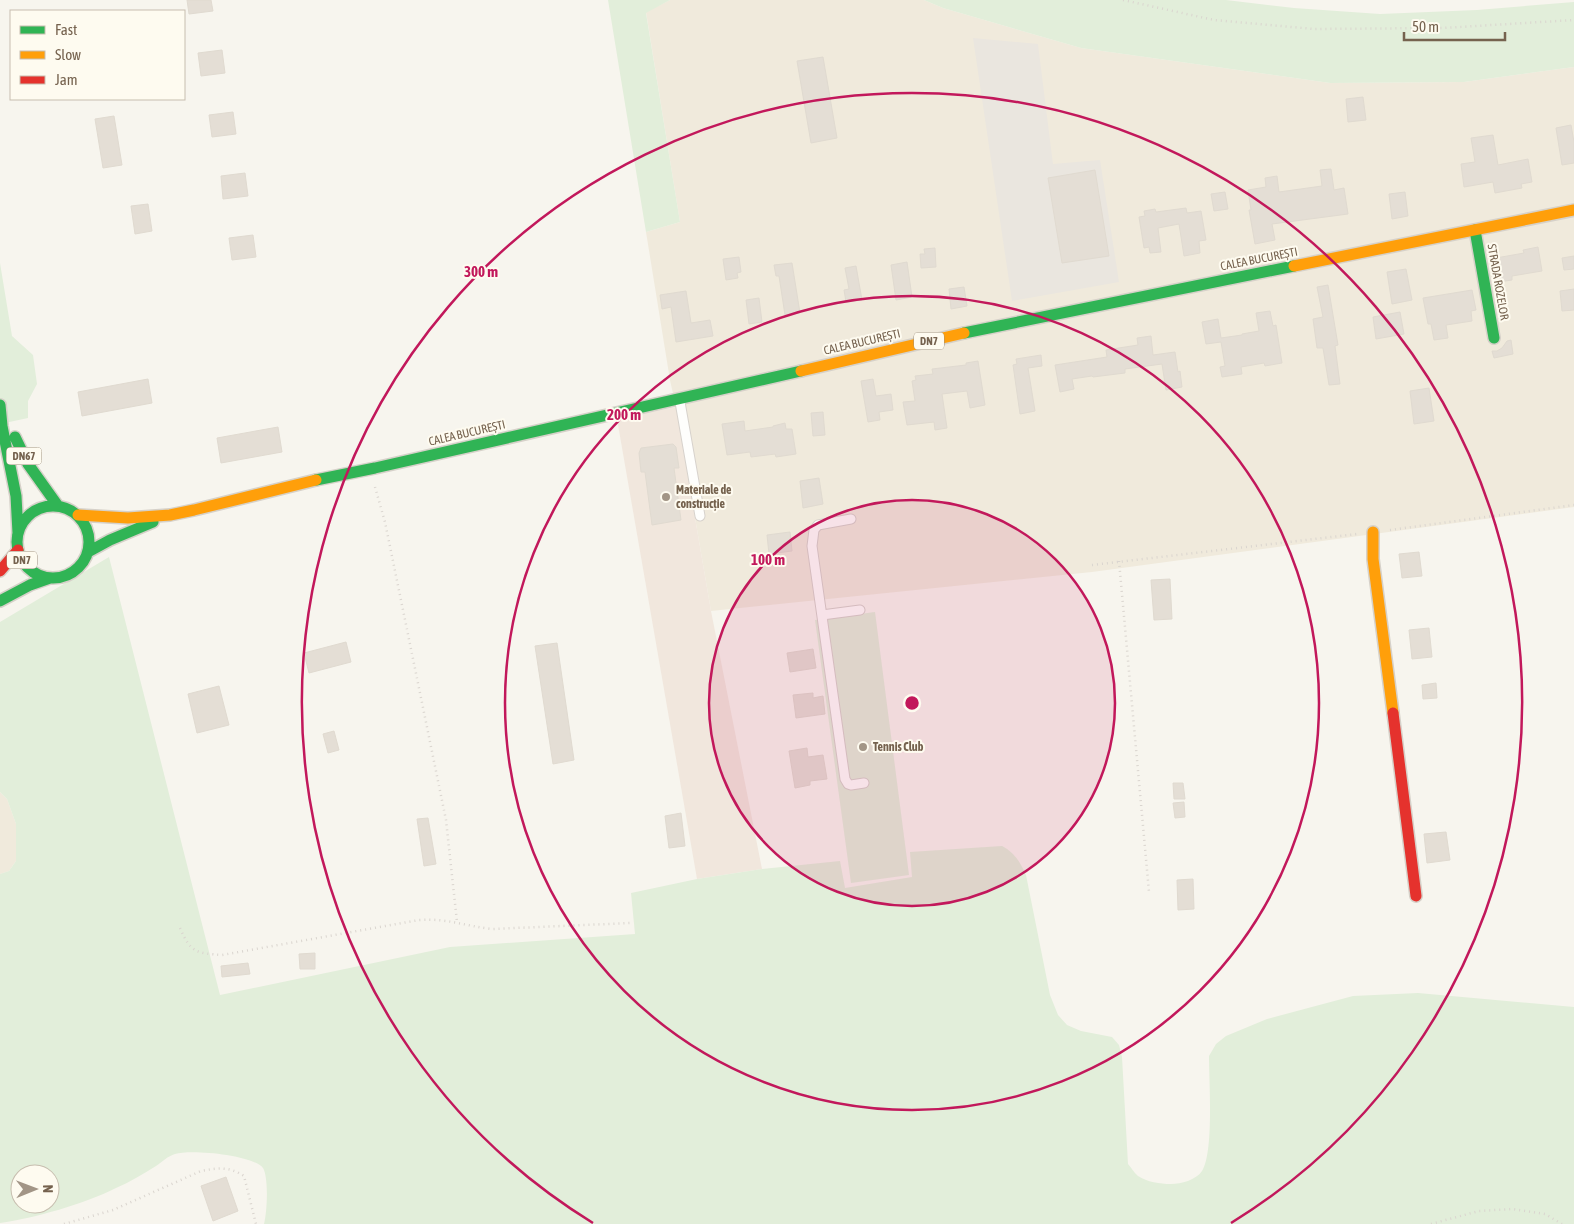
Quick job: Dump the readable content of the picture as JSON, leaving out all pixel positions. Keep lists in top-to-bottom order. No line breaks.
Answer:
{"streets":{"main road":["CALEA BUCUREȘTI","STRADA ROZELOR","DN7","DN67"]},"crossings":[["CALEA BUCUREȘTI","STRADA ROZELOR"],["CALEA BUCUREȘTI","DN7"],["CALEA BUCUREȘTI","DN67"],["DN7","DN67"]],"places":["Materiale de construcție","Tennis Club"],"legend":["Fast","Slow","Jam"],"scale_bar":"50 m","north":"right","rings":["300 m","200 m","100 m"]}
